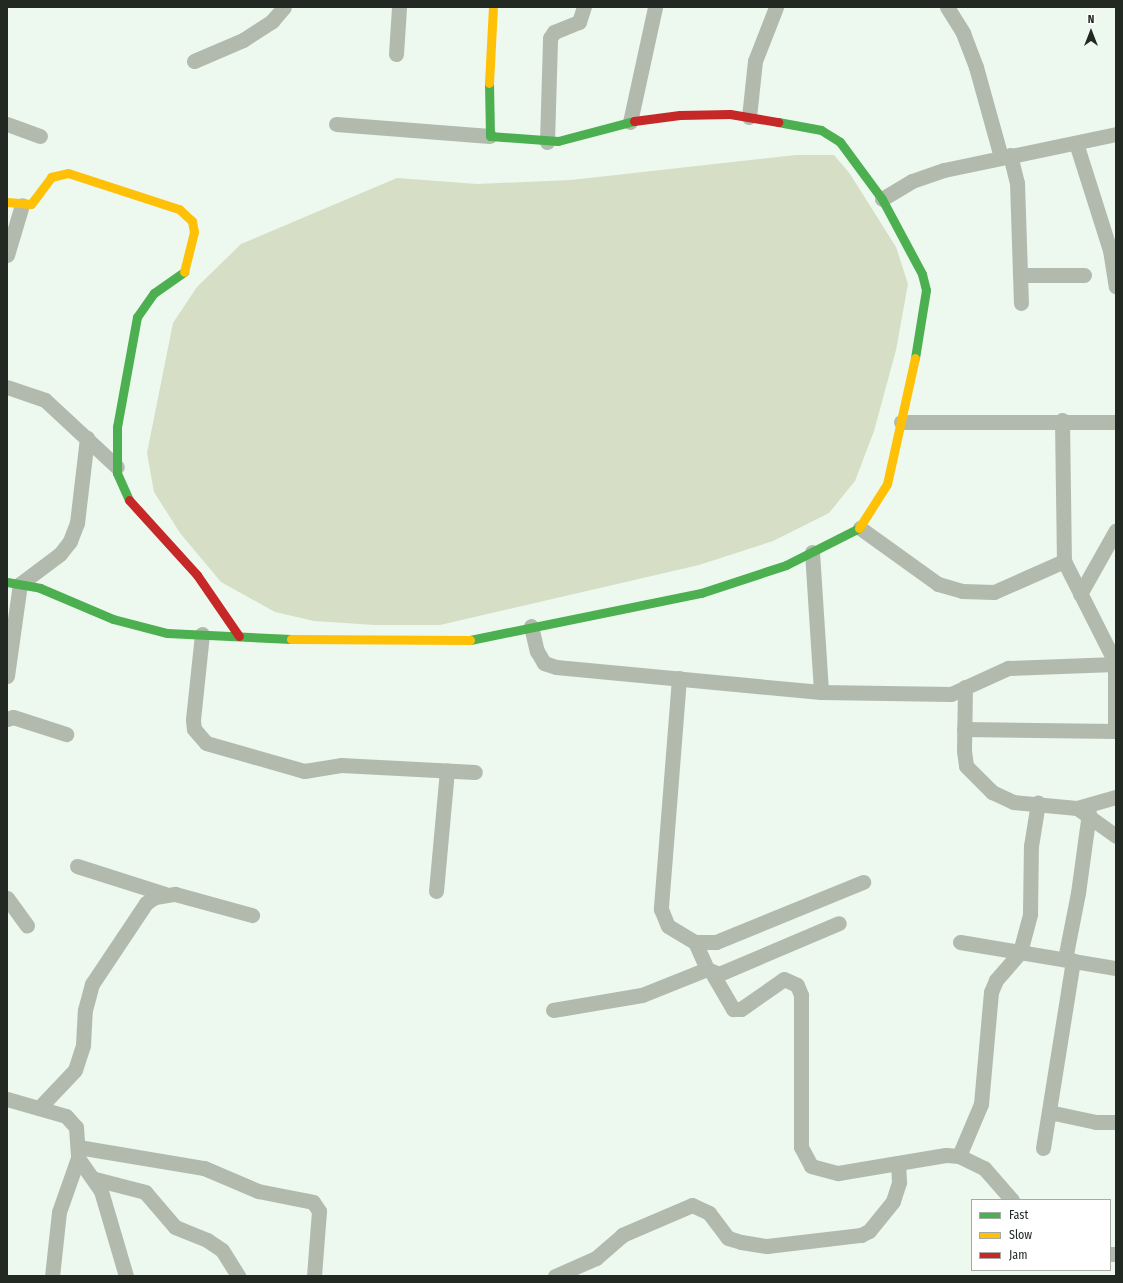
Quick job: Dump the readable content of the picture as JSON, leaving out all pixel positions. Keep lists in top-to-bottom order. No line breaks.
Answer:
{"legend":["Fast","Slow","Jam"],"north":"top"}
